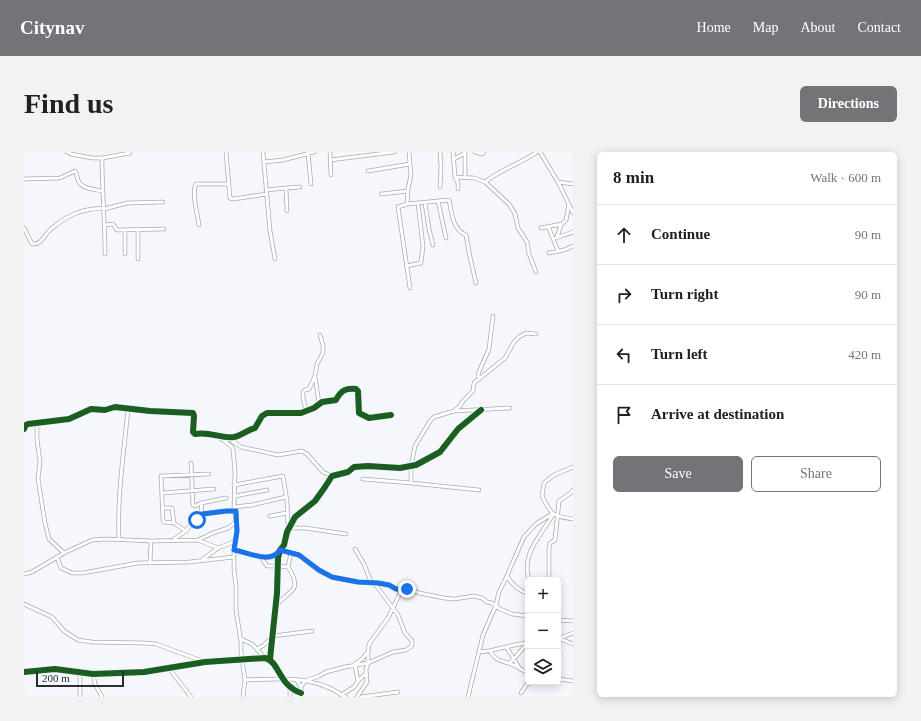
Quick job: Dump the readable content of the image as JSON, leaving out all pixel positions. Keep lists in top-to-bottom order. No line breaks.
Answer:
{"scale_bar":"200 m","page":{"header":"Citynav","nav":["Home","Map","About","Contact"],"buttons":["Directions",["Save","Share"]],"title":"Find us","heading":["8 min","Walk · 600 m"],"list":[["Continue","90 m"],["Turn right","90 m"],["Turn left","420 m"],"Arrive at destination"],"map_buttons":["+","−"],"scale":"200 m"}}
